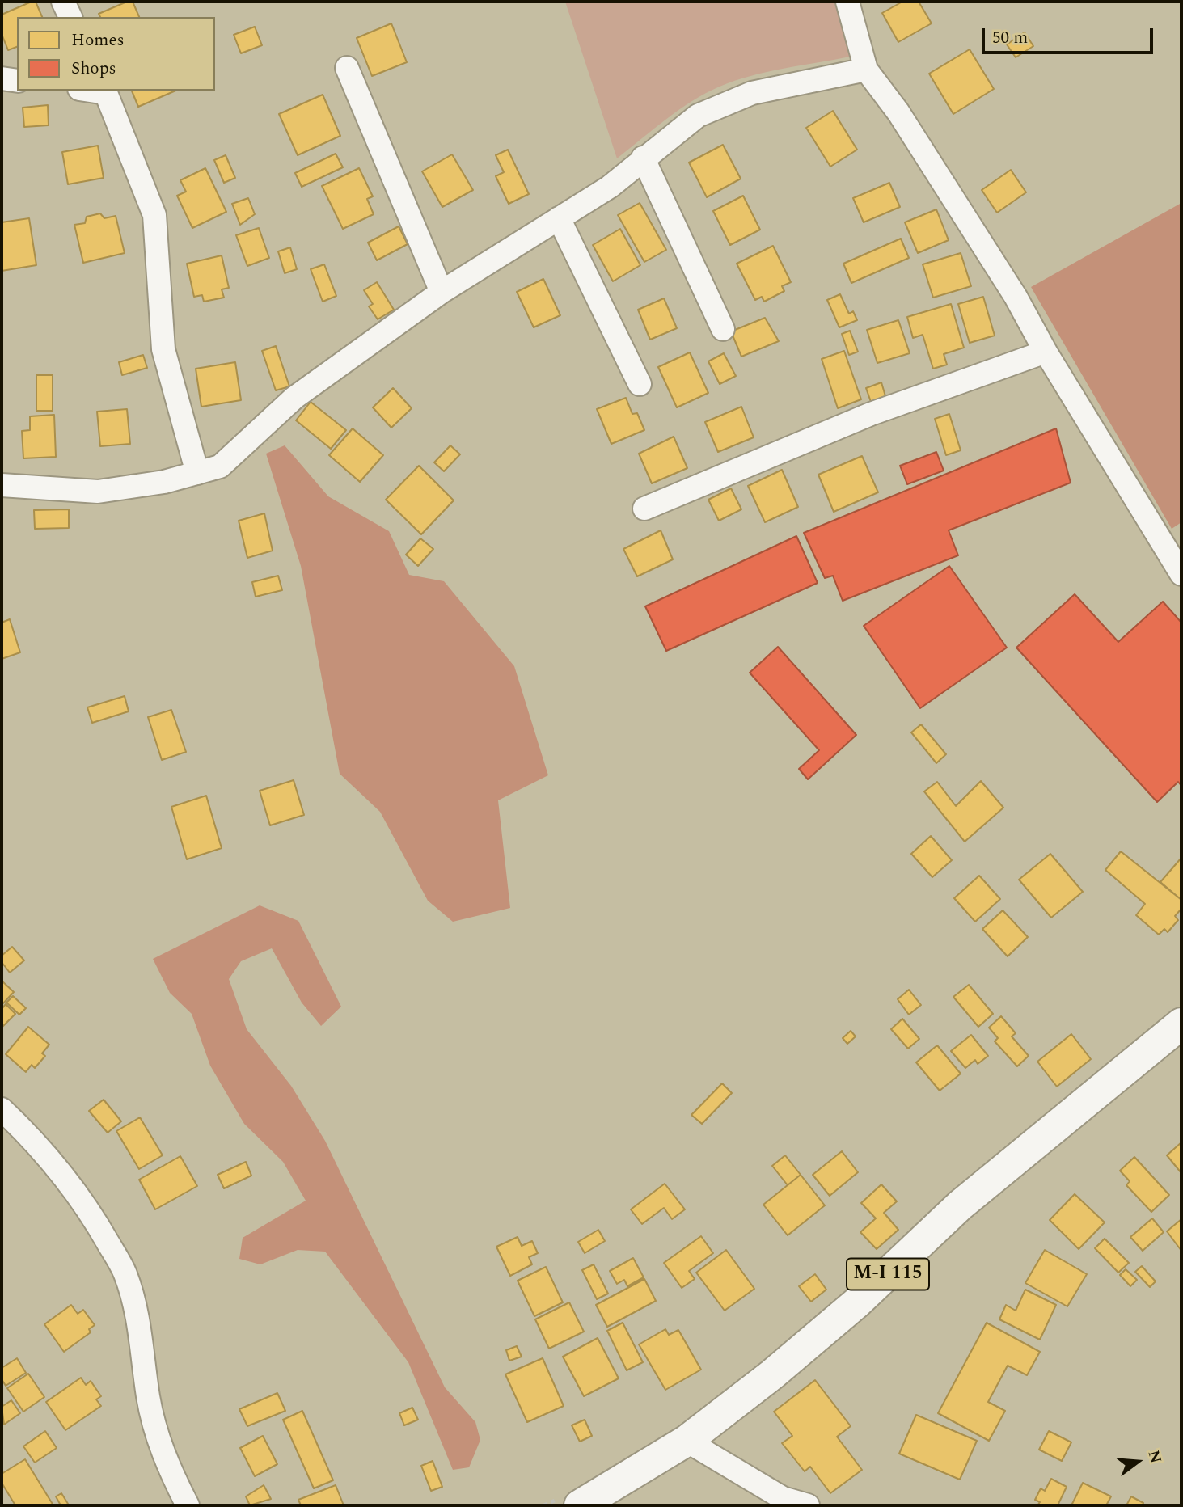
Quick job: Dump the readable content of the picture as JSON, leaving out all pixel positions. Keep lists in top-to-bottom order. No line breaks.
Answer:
{"streets":{"main road":["M-I 115"]},"legend":["Homes","Shops"],"scale_bar":"50 m","north":"right"}
